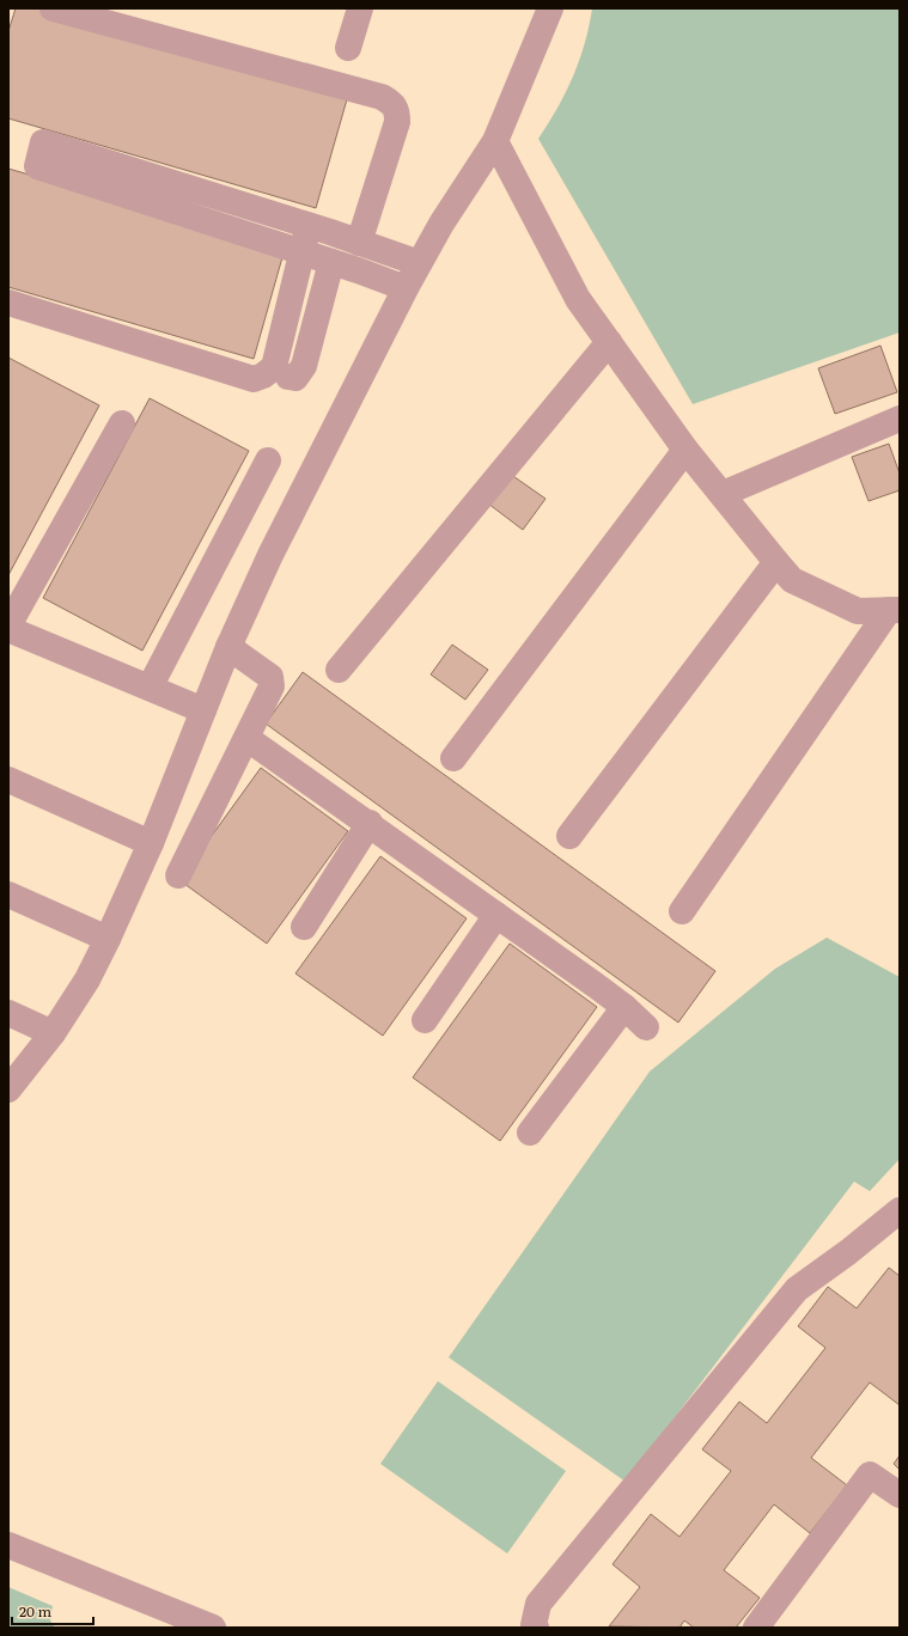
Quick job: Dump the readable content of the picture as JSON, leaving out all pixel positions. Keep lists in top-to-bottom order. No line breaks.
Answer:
{"scale_bar":"20 m"}
